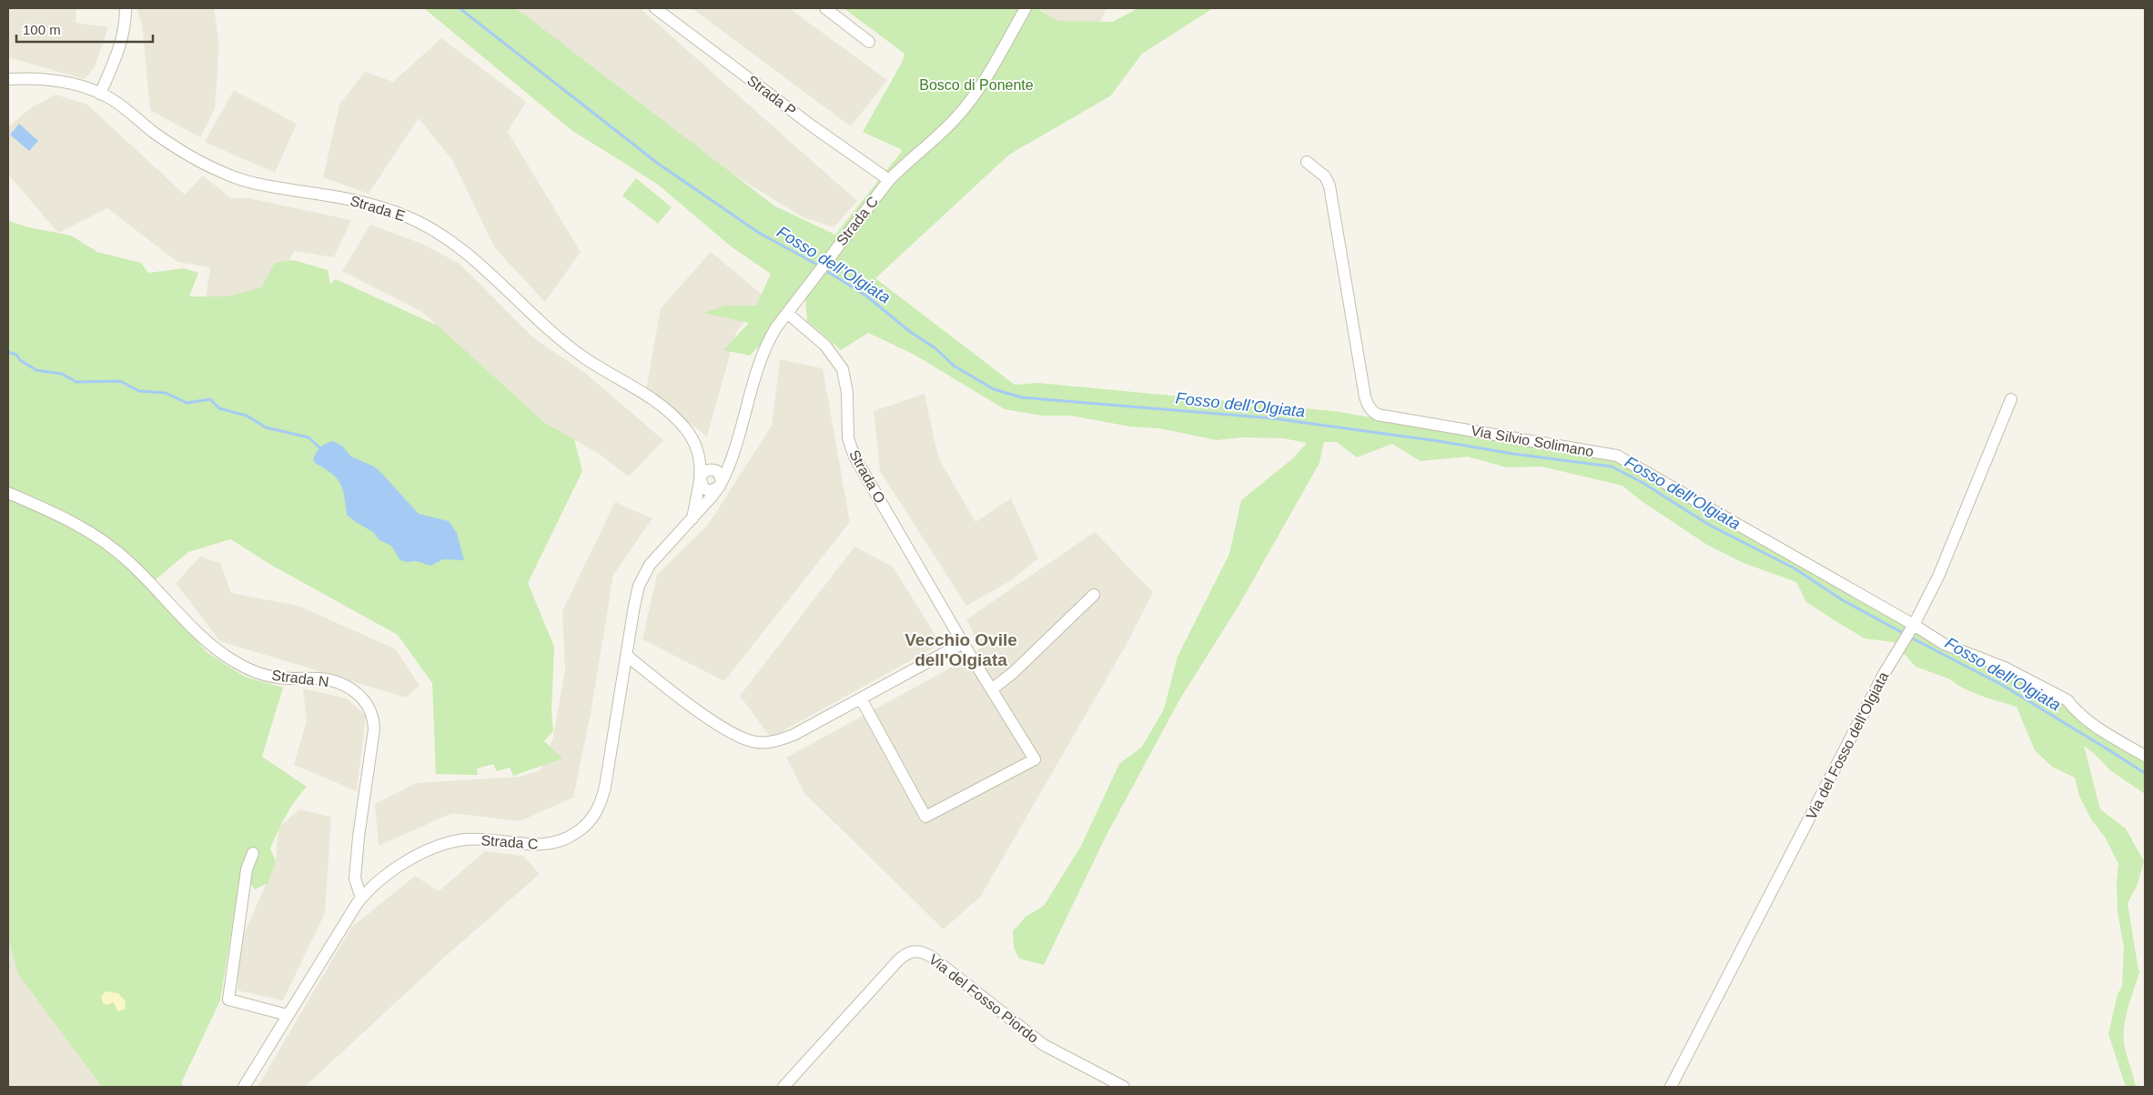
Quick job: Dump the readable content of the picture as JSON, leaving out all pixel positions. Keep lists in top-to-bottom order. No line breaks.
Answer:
{"streets":{"street":["Strada P","Strada E","Strada C","Via Silvio Solimano","Strada O","Strada N","Via del Fosso dell'Olgiata","Via del Fosso Piordo"]},"crossings":[["Strada P","Strada C"],["Strada E","Strada C"],["Strada C","Strada O"],["Strada C","Strada N"],["Via Silvio Solimano","Via del Fosso dell'Olgiata"]],"districts":["Vecchio Ovile dell'Olgiata"],"water":["Fosso dell’Olgiata"],"parks":["Bosco di Ponente"],"scale_bar":"100 m"}
